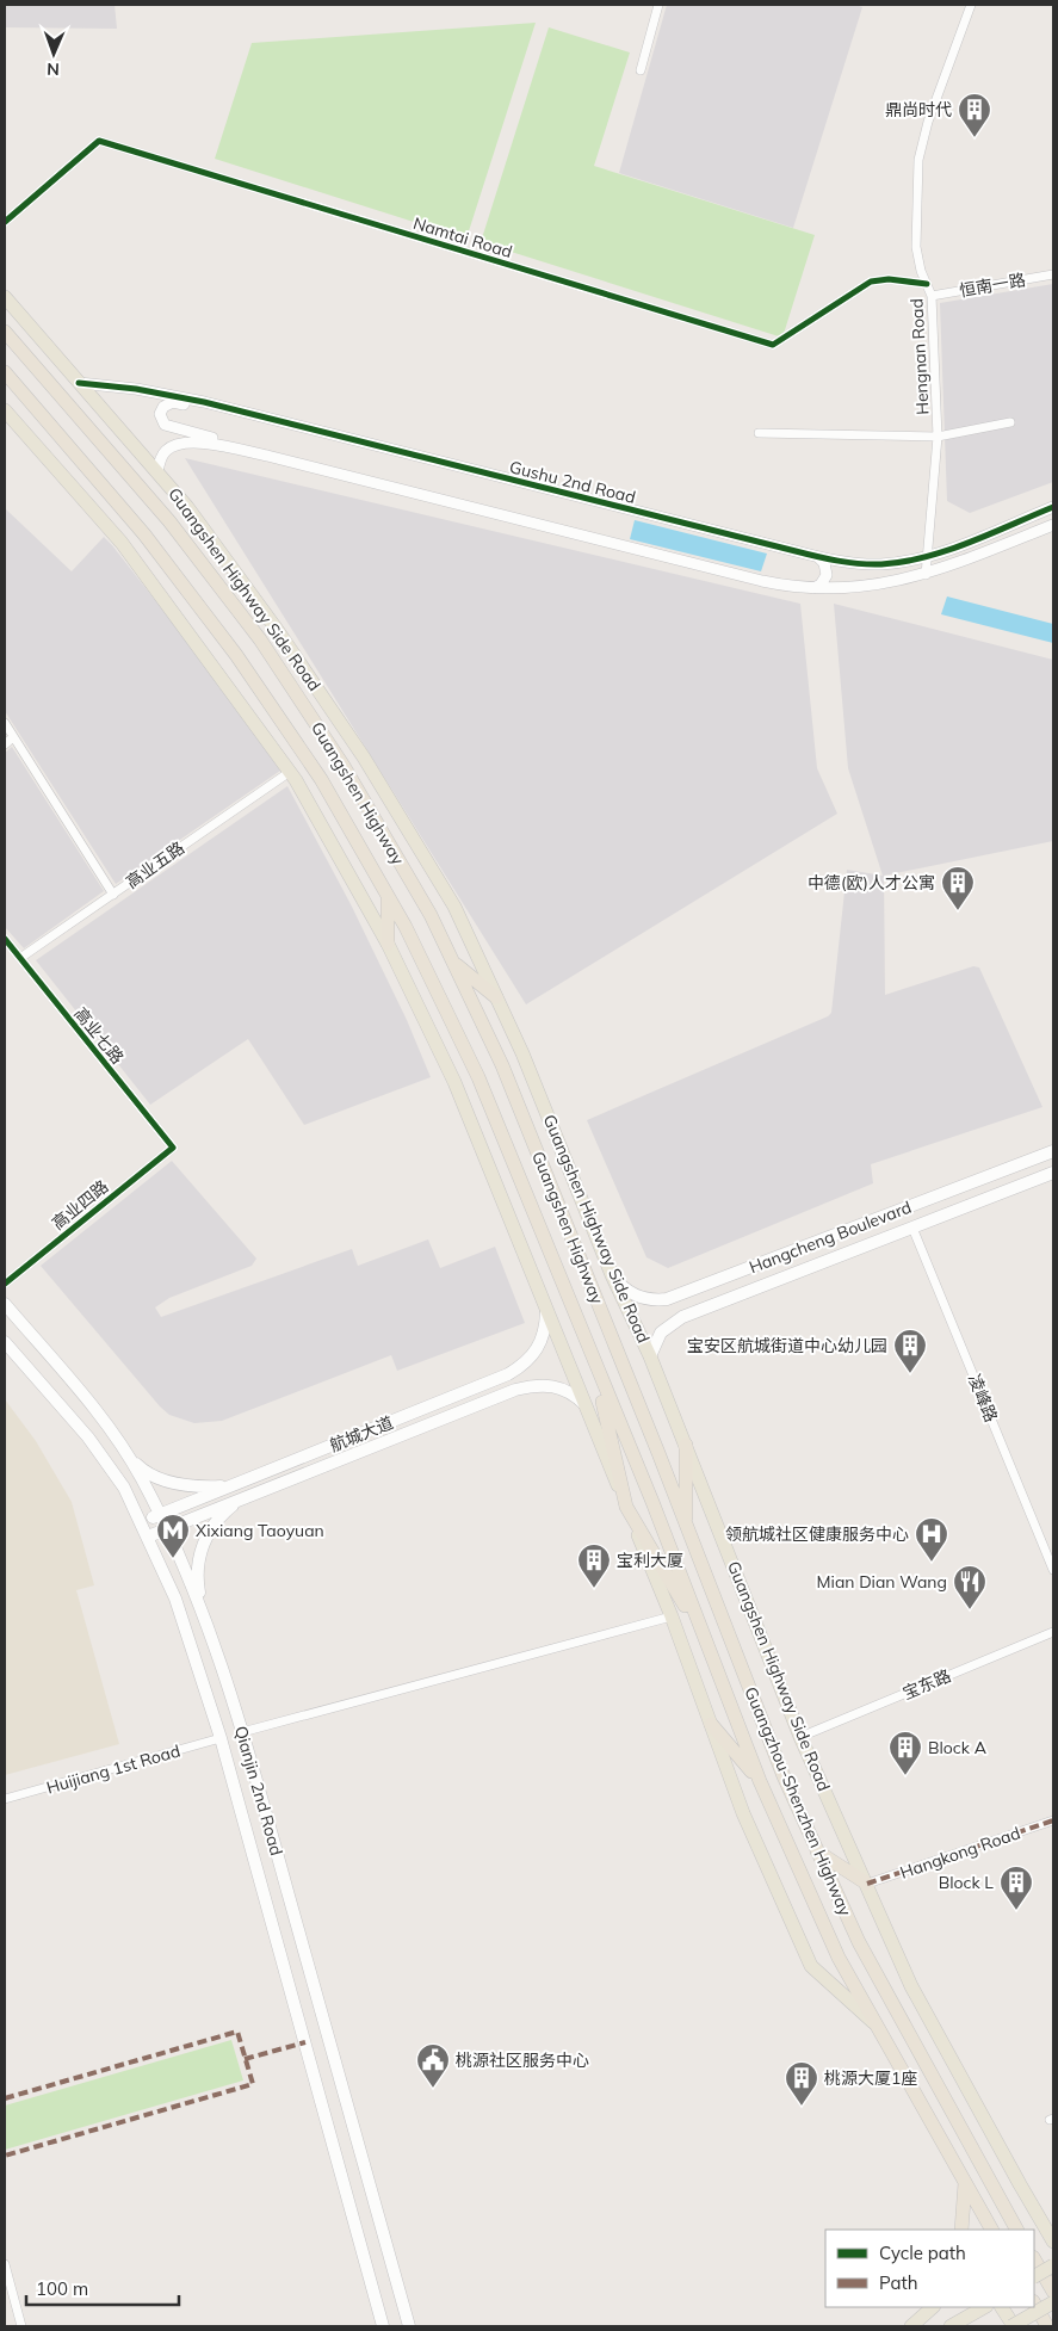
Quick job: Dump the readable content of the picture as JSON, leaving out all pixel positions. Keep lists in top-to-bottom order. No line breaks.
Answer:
{"streets":{"highway":["Guangshen Highway","Guangzhou-Shenzhen Highway"],"main road":["Guangshen Highway Side Road","Hangcheng Boulevard","航城大道","Qianjin 2nd Road"],"street":["Namtai Road","恒南一路","Hengnan Road","Gushu 2nd Road","高业五路","高业七路","高业四路","凌峰路","宝东路","Huijiang 1st Road","Hangkong Road"]},"crossings":[["Namtai Road","Hengnan Road"],["恒南一路","Hengnan Road"],["Hengnan Road","Gushu 2nd Road"],["Gushu 2nd Road","Guangshen Highway Side Road"],["Guangshen Highway Side Road","Hangcheng Boulevard"],["Guangshen Highway Side Road","宝东路"],["Guangshen Highway Side Road","Hangkong Road"],["Guangshen Highway","Guangzhou-Shenzhen Highway"],["高业五路","高业七路"],["高业七路","高业四路"],["Hangcheng Boulevard","凌峰路"],["航城大道","Qianjin 2nd Road"],["Huijiang 1st Road","Qianjin 2nd Road"]],"places":{"building":["鼎尚时代","中德(欧)人才公寓","宝安区航城街道中心幼儿园","宝利大厦","Block A","Block L","桃源大厦1座"],"metro station":["Xixiang Taoyuan"],"hospital":["领航城社区健康服务中心"],"restaurant":["Mian Dian Wang"],"public building":["桃源社区服务中心"]},"legend":["Cycle path","Path"],"scale_bar":"100 m","north":"bottom"}
